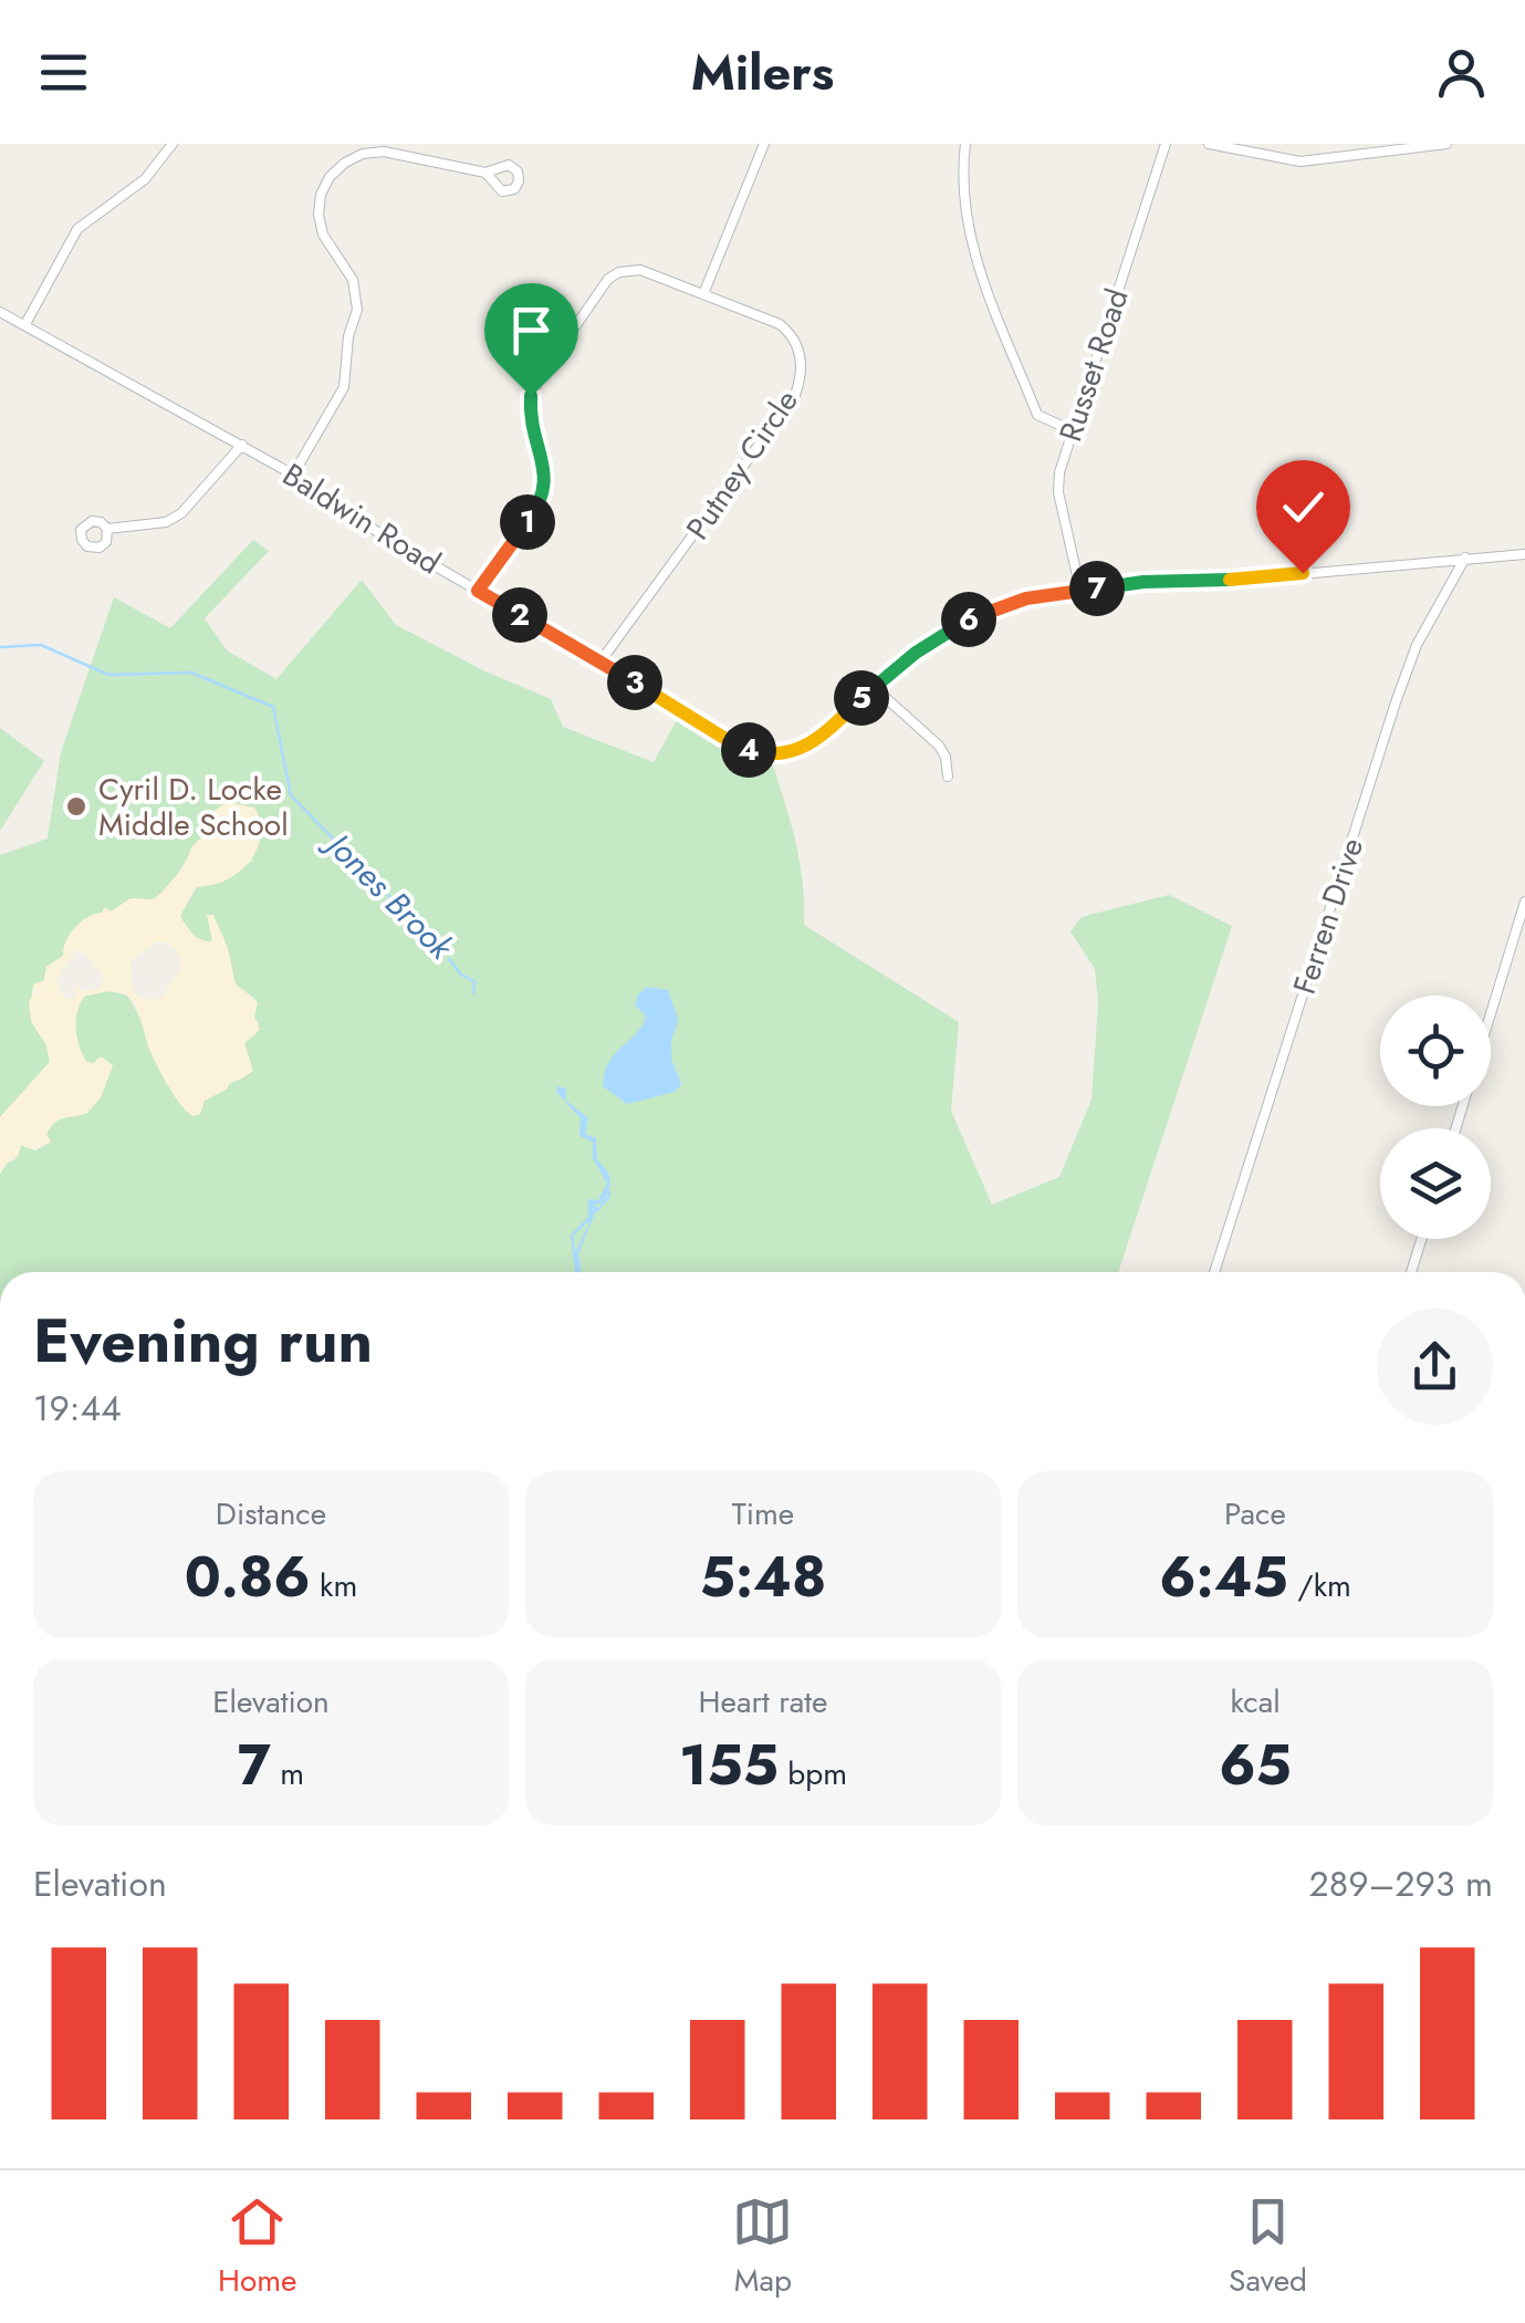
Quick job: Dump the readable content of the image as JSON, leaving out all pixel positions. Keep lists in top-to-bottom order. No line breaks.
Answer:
{"streets":{"street":["Russet Road","Putney Circle","Baldwin Road","Ferren Drive"]},"crossings":[["Russet Road","Baldwin Road"],["Putney Circle","Baldwin Road"],["Baldwin Road","Ferren Drive"]],"water":["Jones Brook"],"places":["Cyril D. Locke Middle School"],"page":{"header":"Milers","pins":["1","7","2","6","3","5","4"],"heading":["Evening run","19:44"],"stats":[["Distance","0.86 km"],["Time","5:48"],["Pace","6:45 /km"],["Elevation","7 m"],["Heart rate","155 bpm"],["kcal","65"]],"chart":["Elevation","289–293 m"],"tabs":["Home","Map","Saved"]}}
